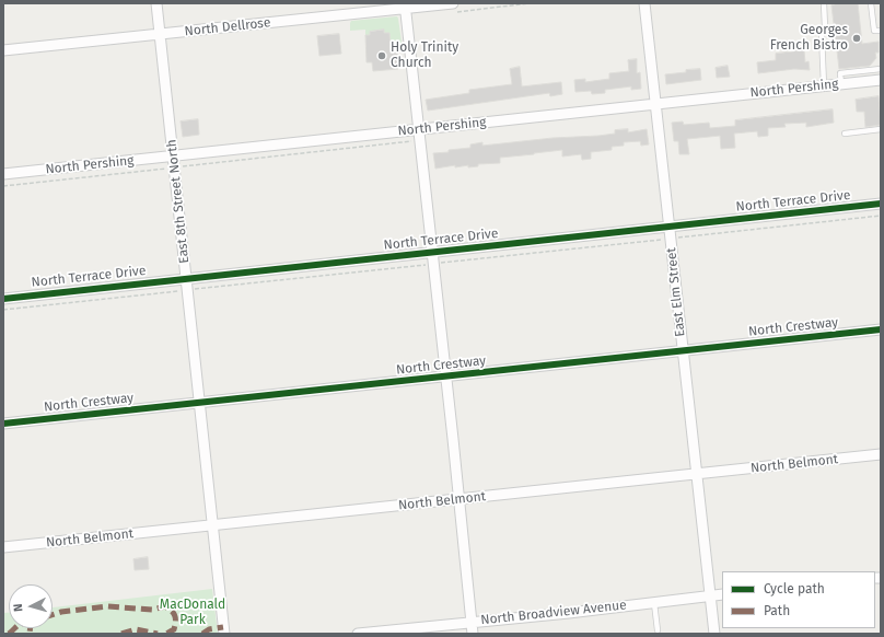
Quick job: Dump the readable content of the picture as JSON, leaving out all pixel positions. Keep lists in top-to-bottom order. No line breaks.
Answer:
{"streets":{"street":["North Dellrose","North Pershing","East 8th Street North","North Terrace Drive","East Elm Street","North Crestway","North Belmont","North Broadview Avenue"]},"crossings":[["North Dellrose","East 8th Street North"],["North Pershing","East 8th Street North"],["North Pershing","East Elm Street"],["East 8th Street North","North Terrace Drive"],["East 8th Street North","North Crestway"],["East 8th Street North","North Belmont"],["North Terrace Drive","East Elm Street"],["East Elm Street","North Crestway"],["East Elm Street","North Belmont"],["East Elm Street","North Broadview Avenue"]],"parks":["MacDonald Park"],"places":["Georges French Bistro","Holy Trinity Church"],"legend":["Cycle path","Path"],"north":"left"}
